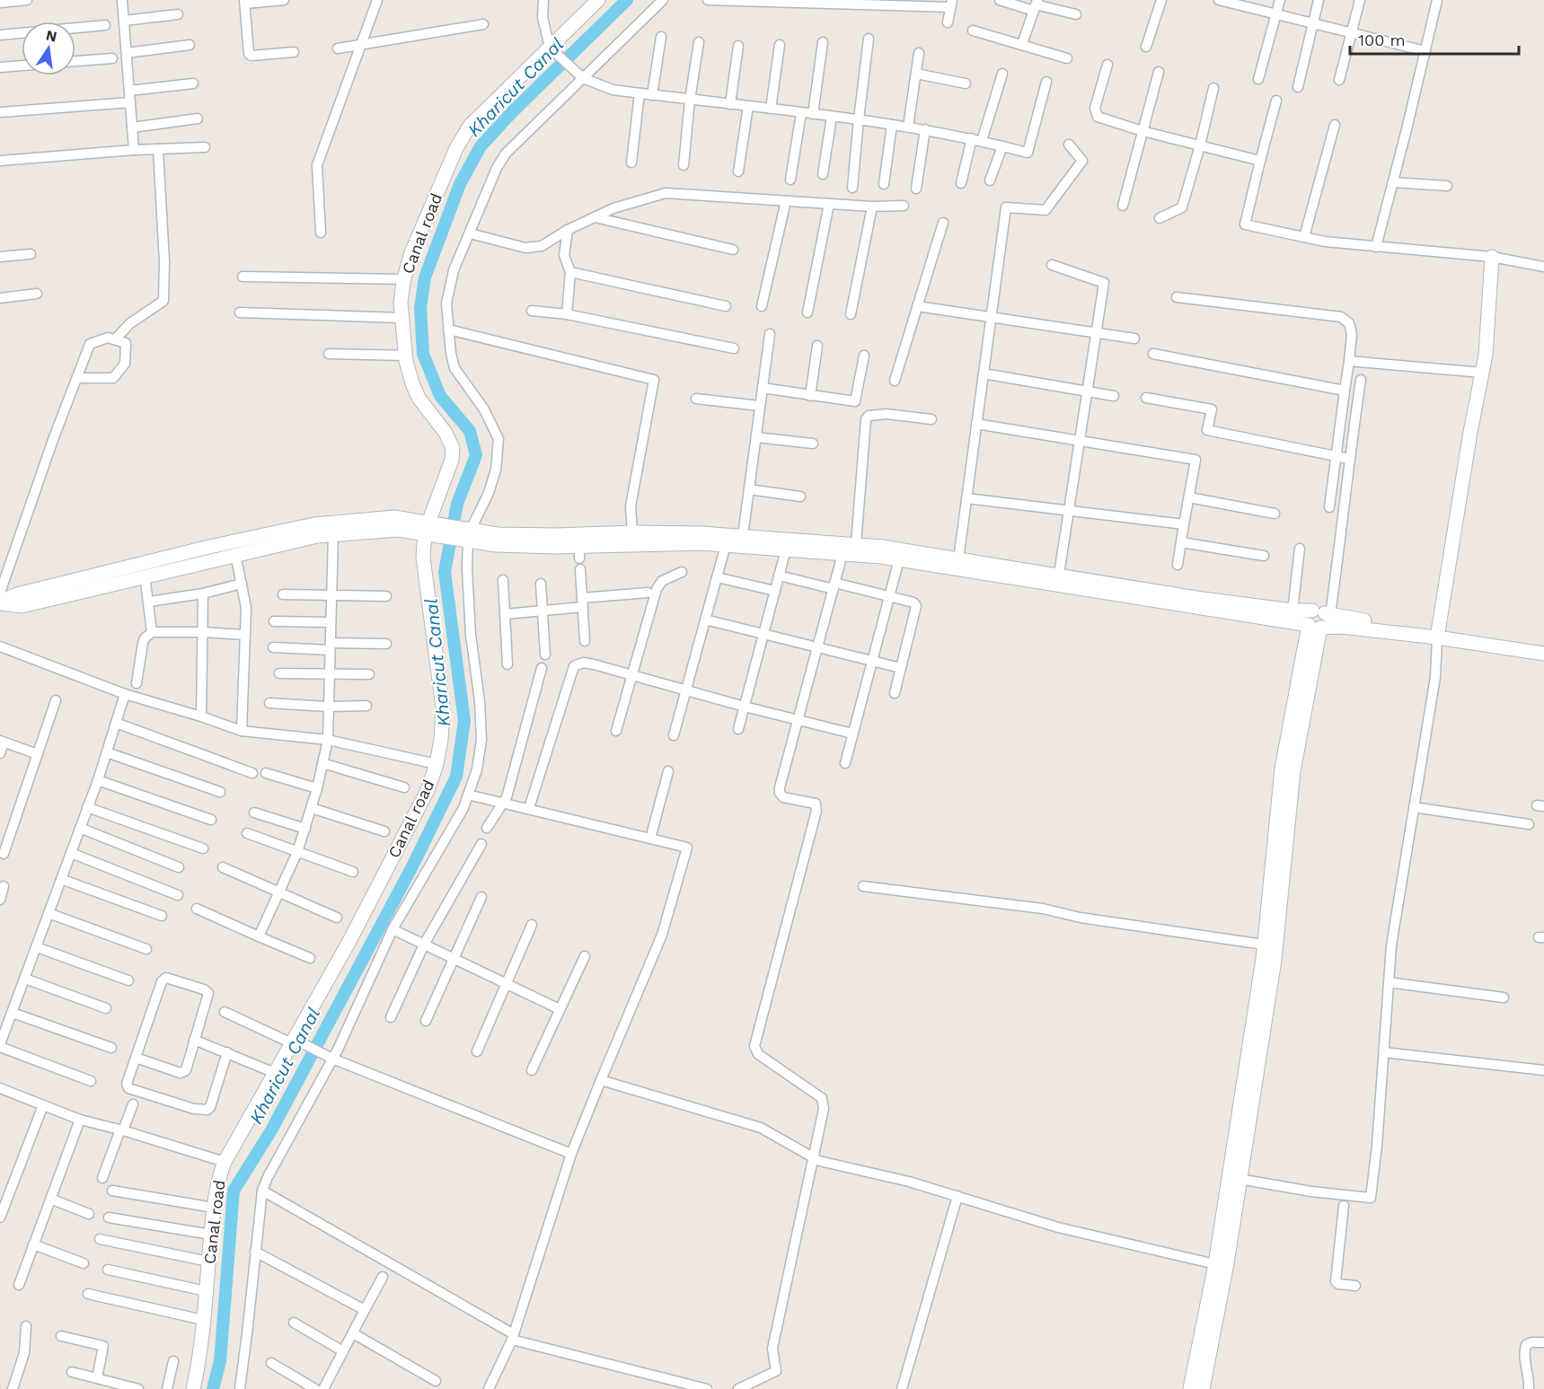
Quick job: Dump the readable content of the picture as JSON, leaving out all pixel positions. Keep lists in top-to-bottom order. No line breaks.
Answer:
{"streets":{"street":["Canal road"]},"water":["Kharicut Canal"],"scale_bar":"100 m","north":"top"}
